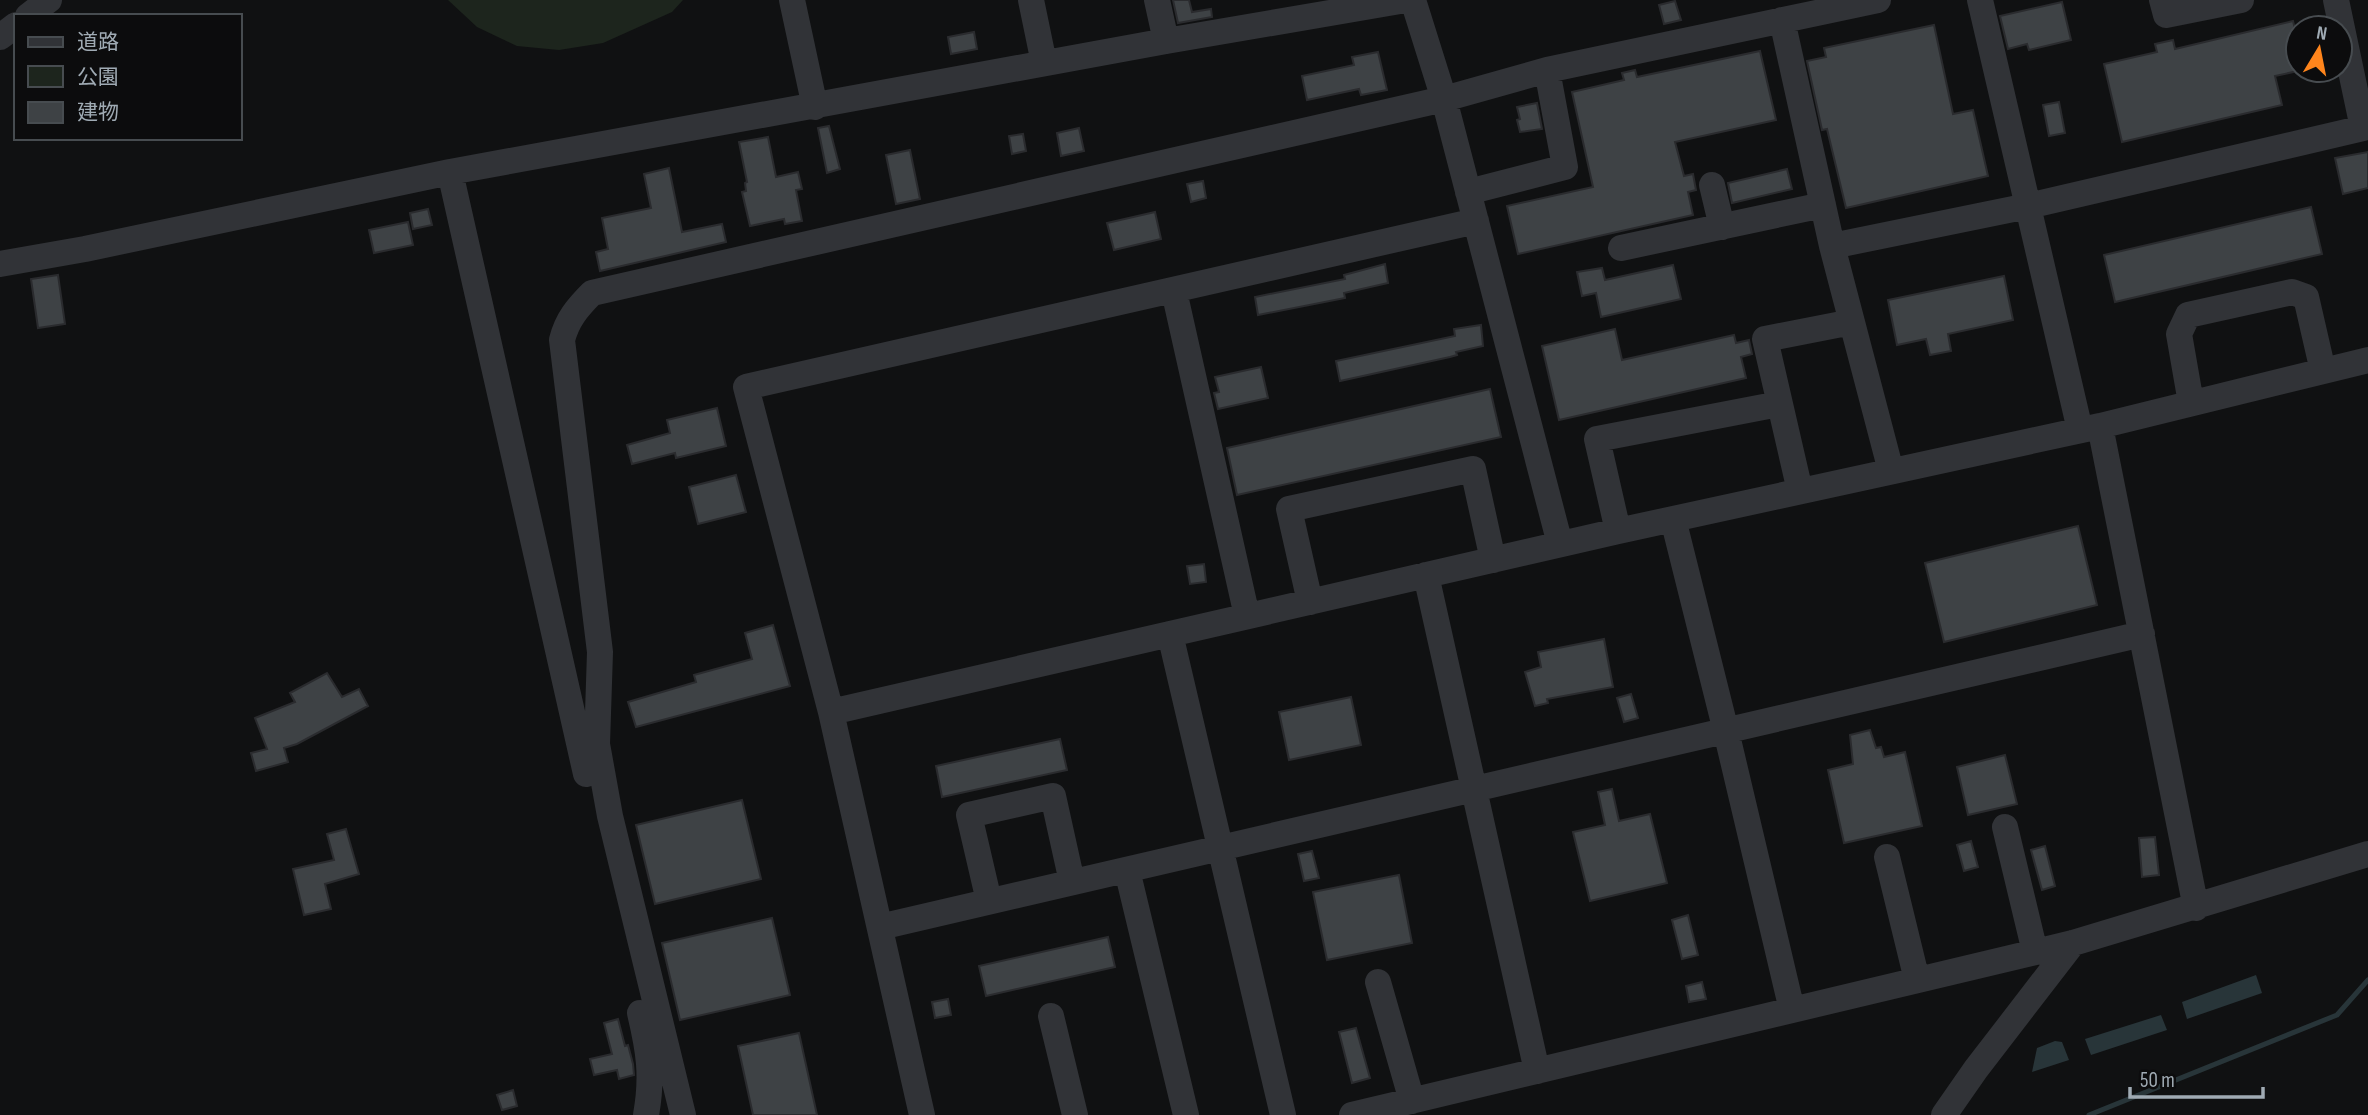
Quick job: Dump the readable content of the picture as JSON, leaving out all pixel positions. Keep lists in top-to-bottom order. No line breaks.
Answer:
{"legend":["道路","公園","建物"],"scale_bar":"50 m","north":"top"}
